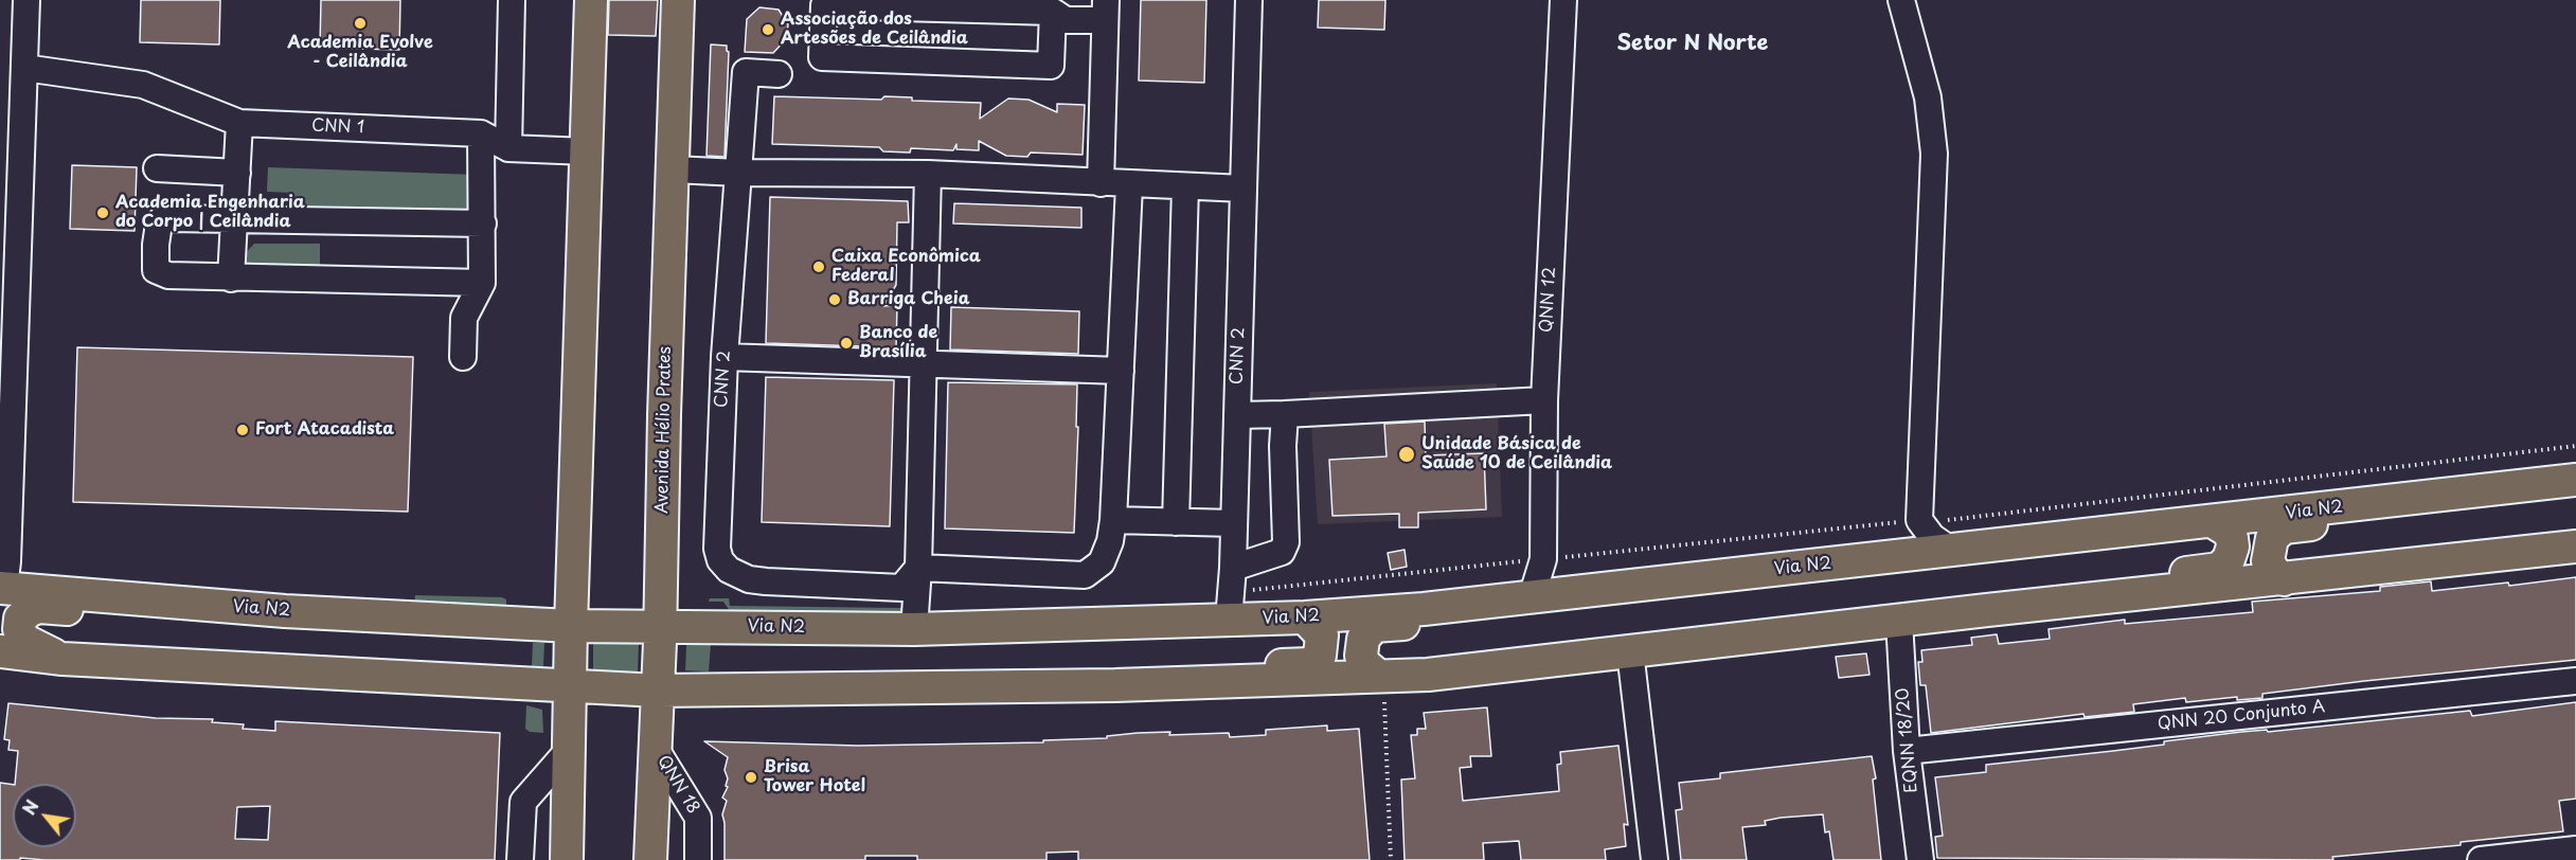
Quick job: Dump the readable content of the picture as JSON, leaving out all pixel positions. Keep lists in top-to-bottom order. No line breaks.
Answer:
{"streets":{"main road":["Avenida Hélio Prates","Via N2"],"street":["CNN 1","QNN 12","CNN 2","QNN 20 Conjunto A","EQNN 18/20","QNN 18"]},"crossings":[["QNN 12","Via N2"],["CNN 2","Via N2"],["Avenida Hélio Prates","Via N2"],["Avenida Hélio Prates","QNN 18"],["QNN 20 Conjunto A","EQNN 18/20"]],"districts":["Setor N Norte"],"places":["Academia Evolve - Ceilândia","Associação dos Artesões de Ceilândia","Academia Engenharia do Corpo | Ceilândia","Caixa Econômica Federal","Barriga Cheia","Banco de Brasília","Fort Atacadista","Unidade Básica de Saúde 10 de Ceilândia","Brisa Tower Hotel"],"north":"top left"}
